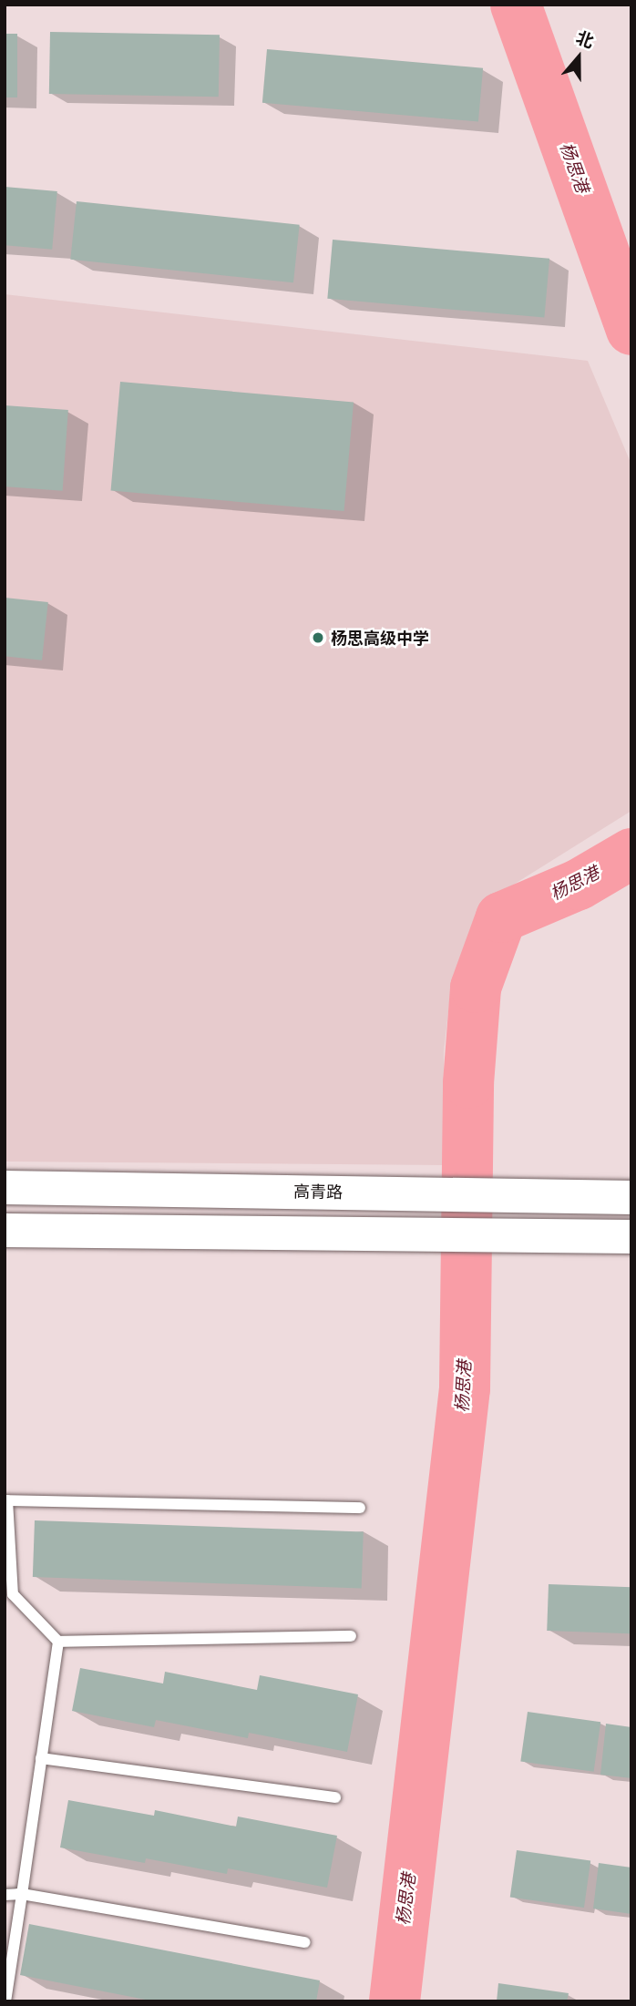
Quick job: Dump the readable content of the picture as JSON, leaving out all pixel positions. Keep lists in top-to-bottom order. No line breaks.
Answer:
{"streets":{"main road":["高青路"]},"water":["杨思港"],"places":["杨思高级中学"],"north":"top"}
